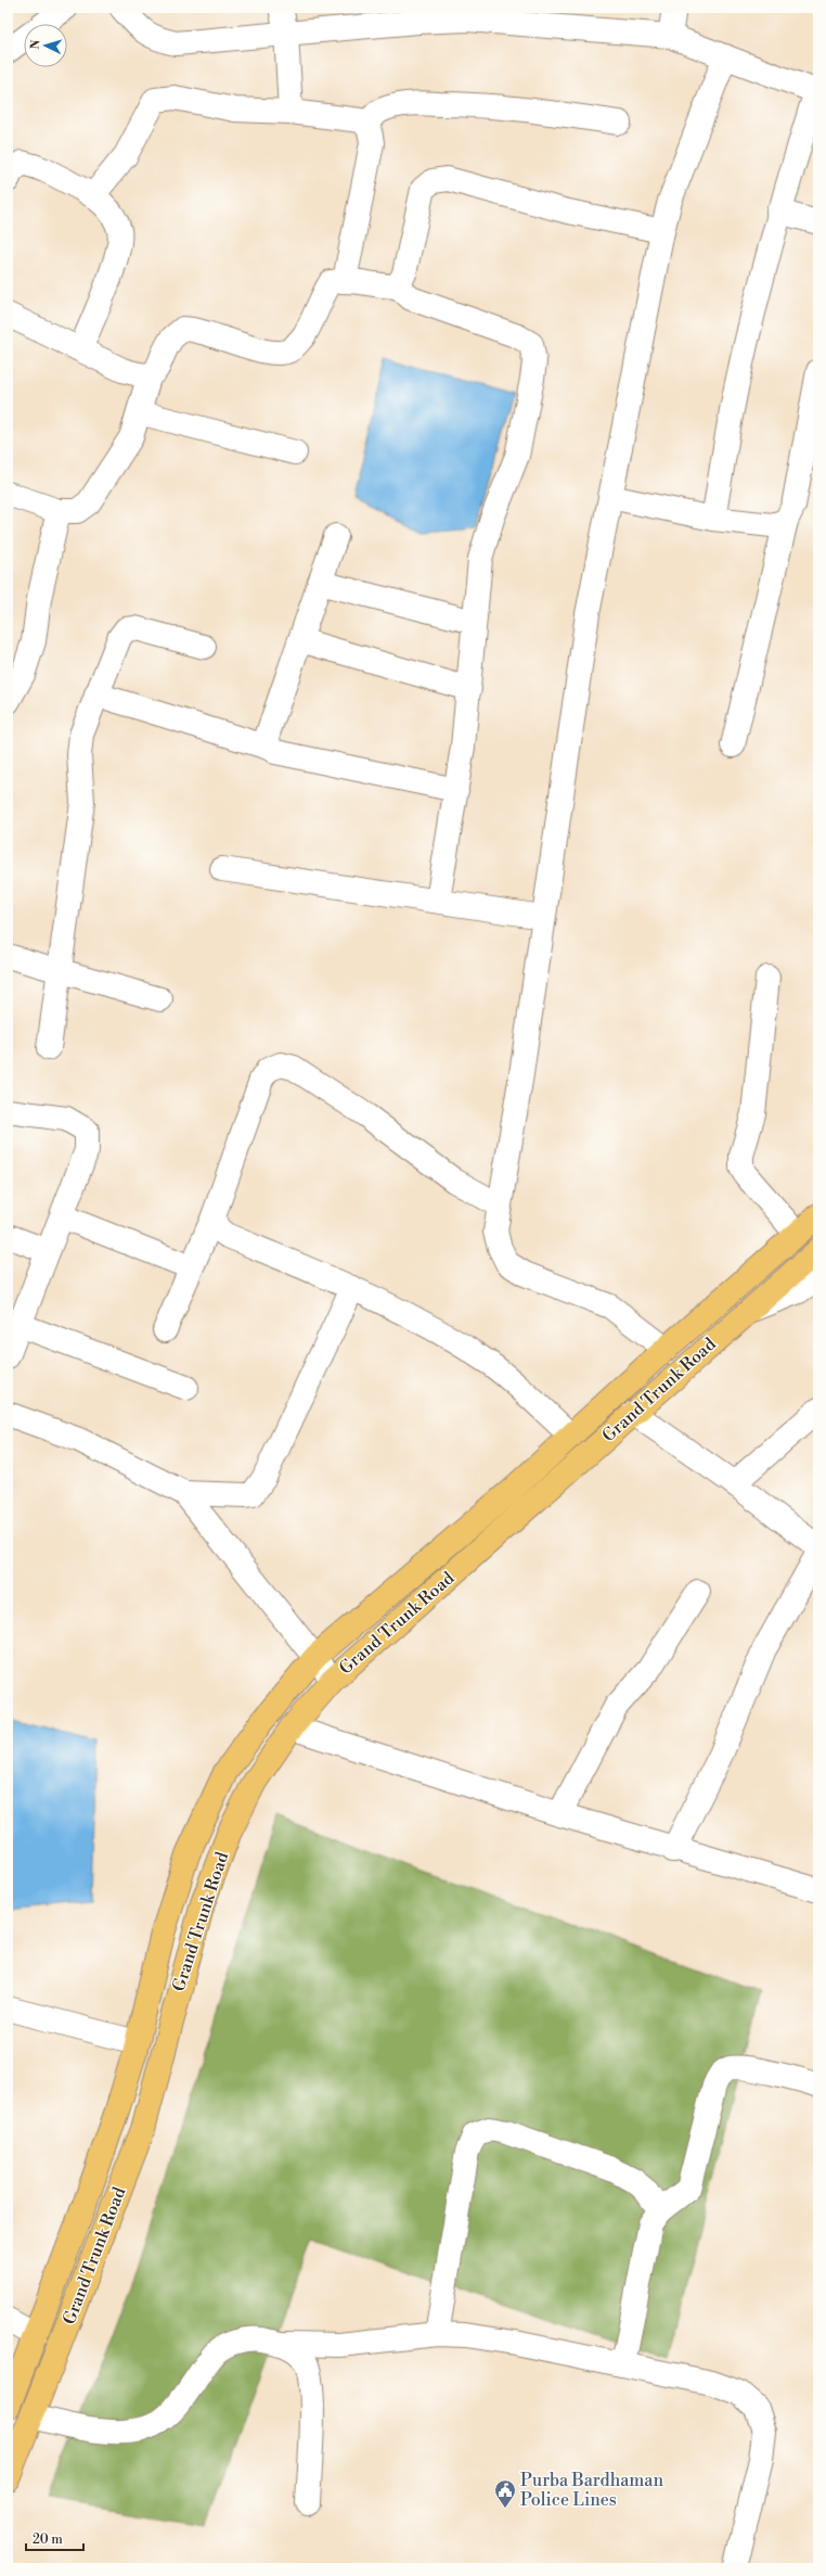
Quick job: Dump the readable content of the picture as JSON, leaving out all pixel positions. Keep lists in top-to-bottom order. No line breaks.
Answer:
{"streets":{"highway":["Grand Trunk Road"]},"places":{"public building":["Purba Bardhaman Police Lines"]},"scale_bar":"20 m","north":"left"}
